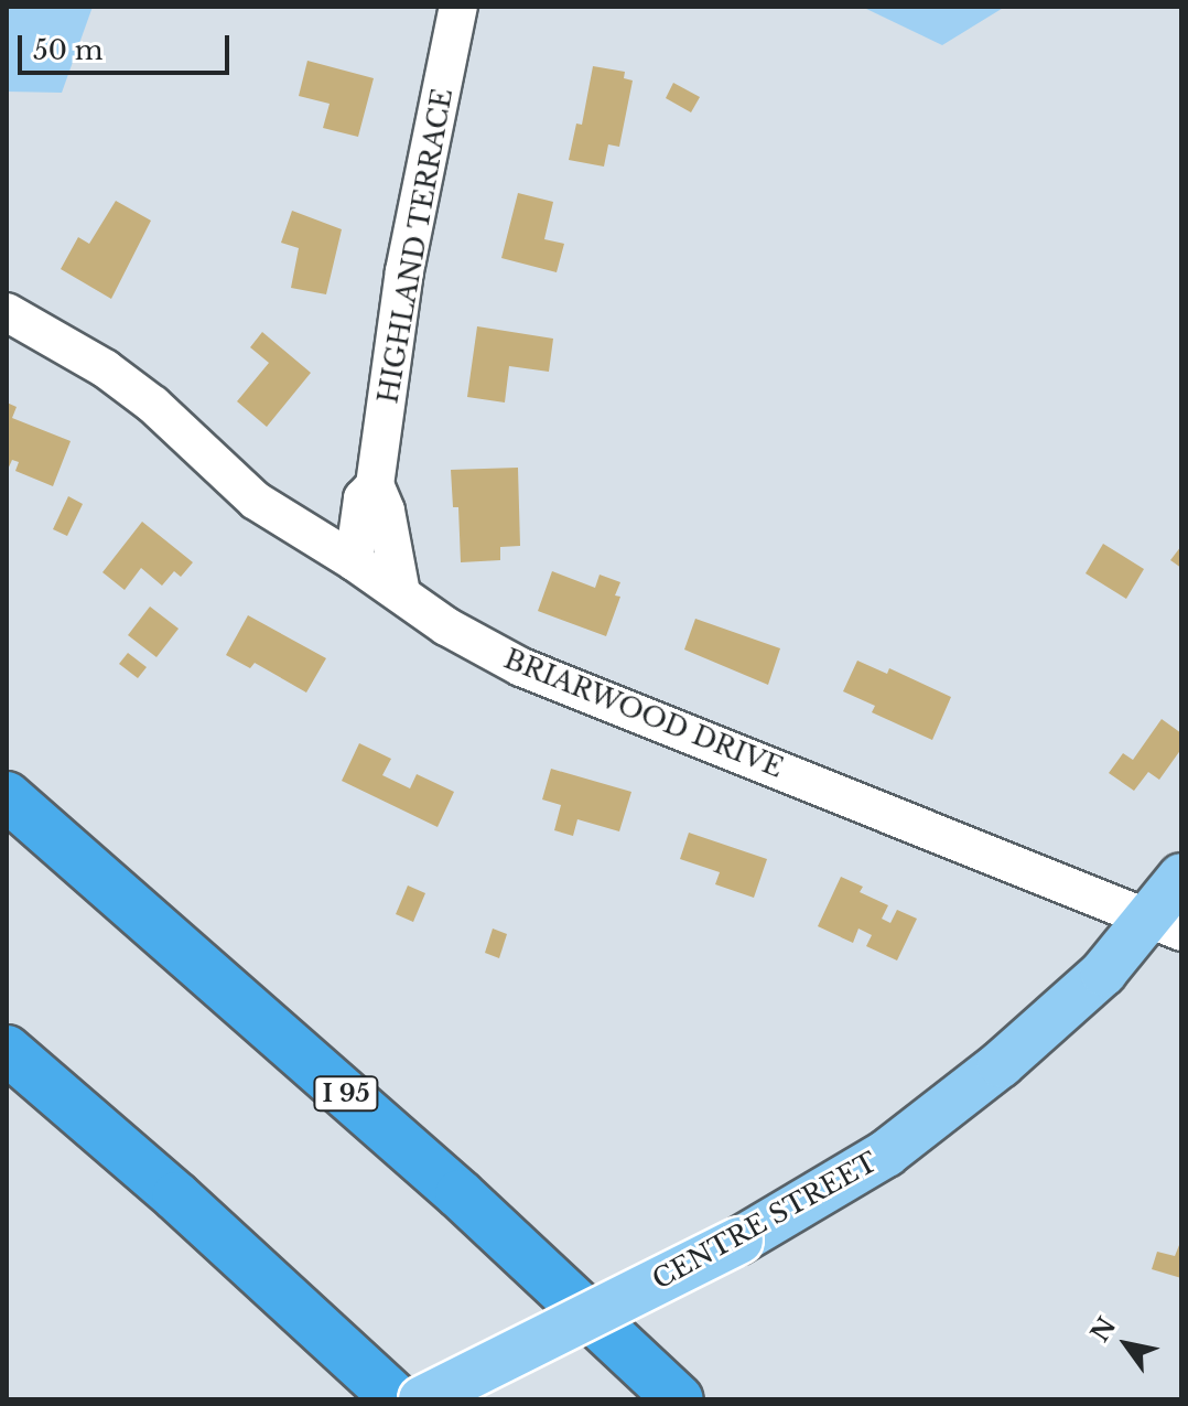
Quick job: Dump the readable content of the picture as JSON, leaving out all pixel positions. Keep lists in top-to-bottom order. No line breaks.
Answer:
{"streets":{"highway":["I 95"],"main road":["CENTRE STREET"],"street":["HIGHLAND TERRACE","BRIARWOOD DRIVE"]},"crossings":[["HIGHLAND TERRACE","BRIARWOOD DRIVE"],["BRIARWOOD DRIVE","CENTRE STREET"]],"scale_bar":"50 m","north":"top left"}
